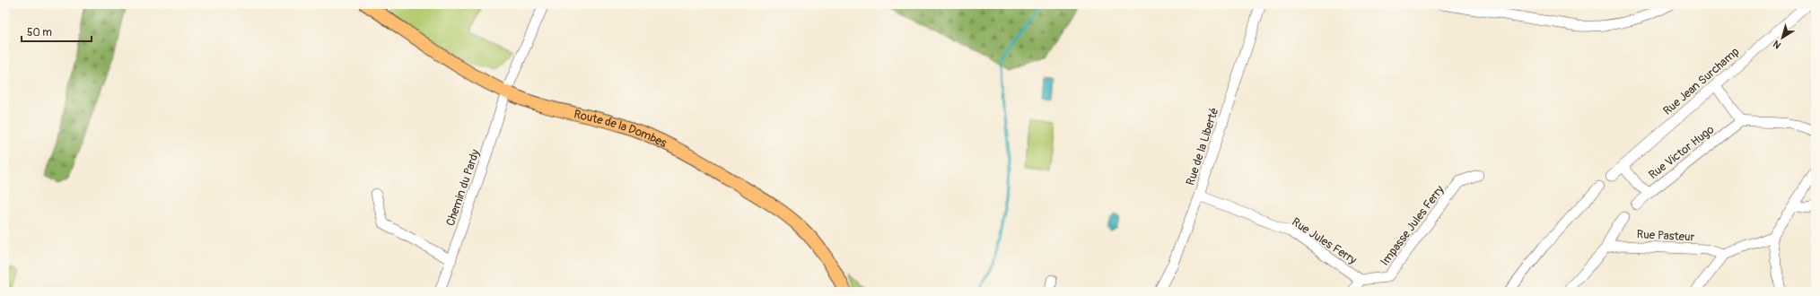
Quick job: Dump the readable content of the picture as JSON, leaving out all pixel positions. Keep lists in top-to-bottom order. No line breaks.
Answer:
{"streets":{"main road":["Route de la Dombes"],"street":["Rue Jean Surchamp","Rue de la Liberté","Rue Victor Hugo","Chemin du Pardy","Impasse Jules Ferry","Rue Pasteur","Rue Jules Ferry"]},"crossings":[["Rue Jean Surchamp","Rue Victor Hugo"],["Route de la Dombes","Chemin du Pardy"],["Rue de la Liberté","Rue Jules Ferry"],["Impasse Jules Ferry","Rue Jules Ferry"]],"scale_bar":"50 m","north":"bottom left"}
